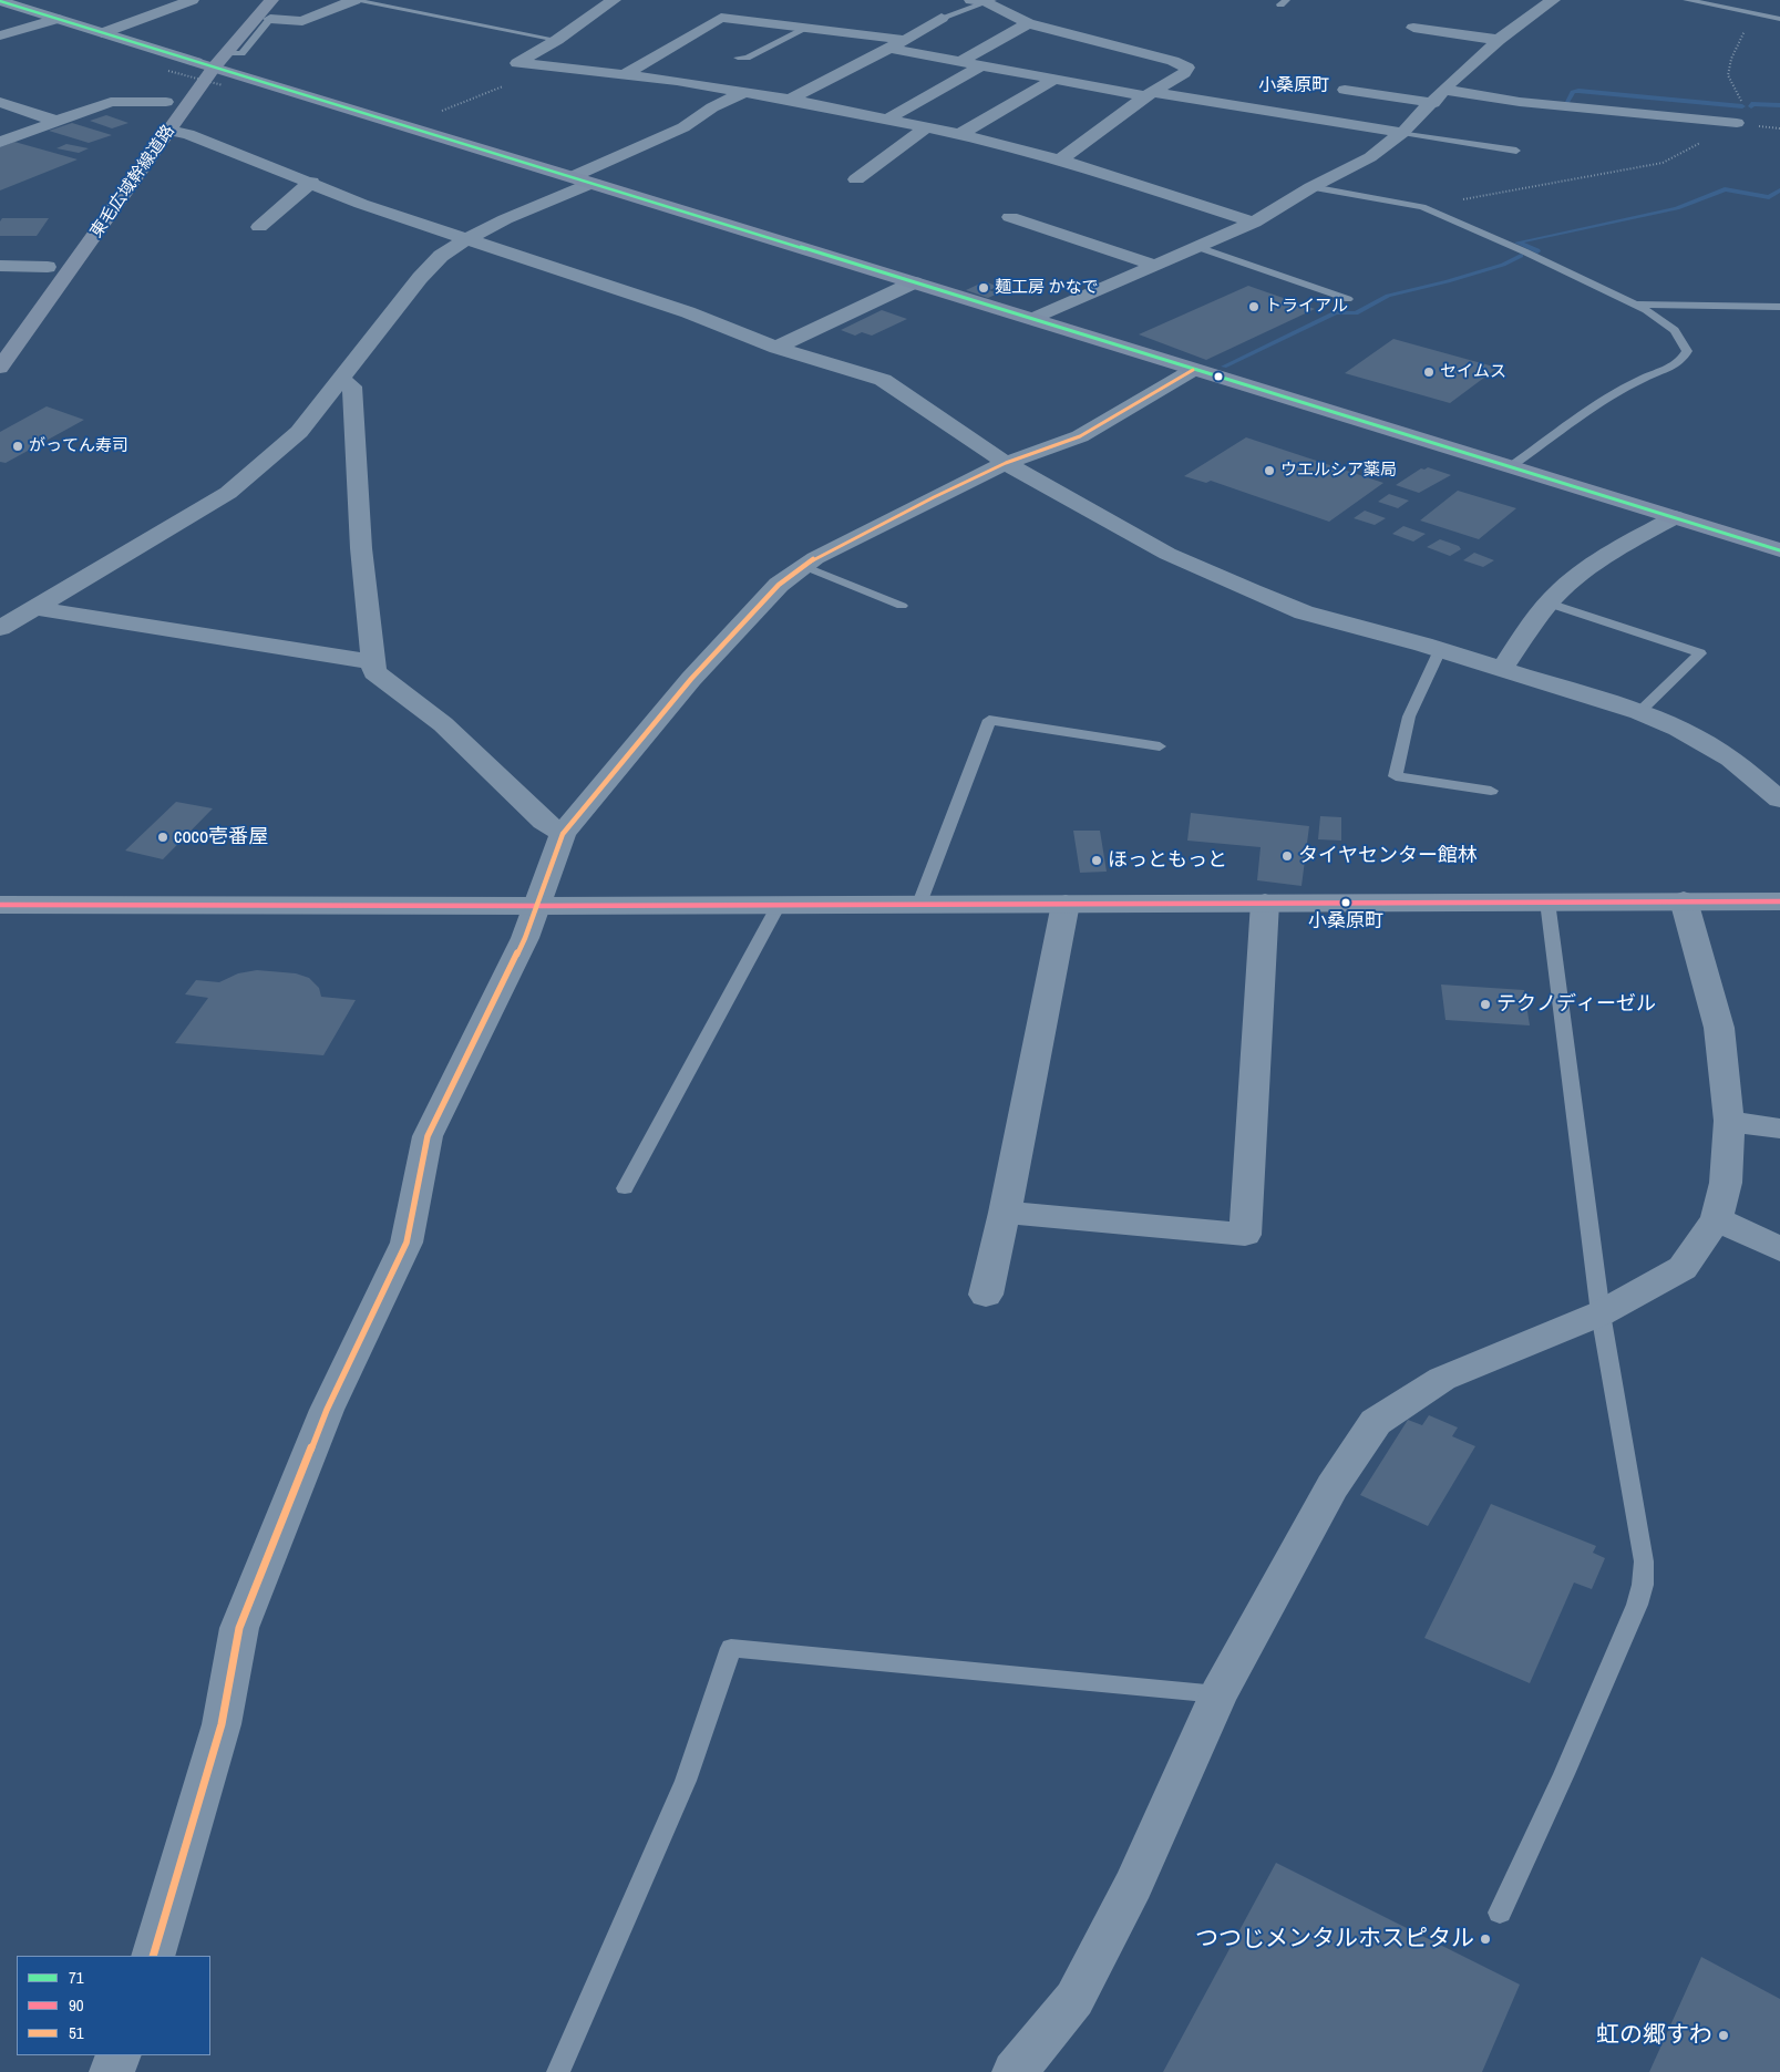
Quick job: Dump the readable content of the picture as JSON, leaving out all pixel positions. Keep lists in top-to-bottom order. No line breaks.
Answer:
{"streets":{"highway":["東毛広域幹線道路"]},"districts":["小桑原町"],"places":["麺工房 かなで","トライアル","セイムス","がってん寿司","ウエルシア薬局","coco壱番屋","タイヤセンター館林","ほっともっと","小桑原町","テクノディーゼル","つつじメンタルホスピタル","虹の郷すわ"],"lines":["transit line 71","transit line 51","transit line 90"],"legend":["71","90","51"]}
